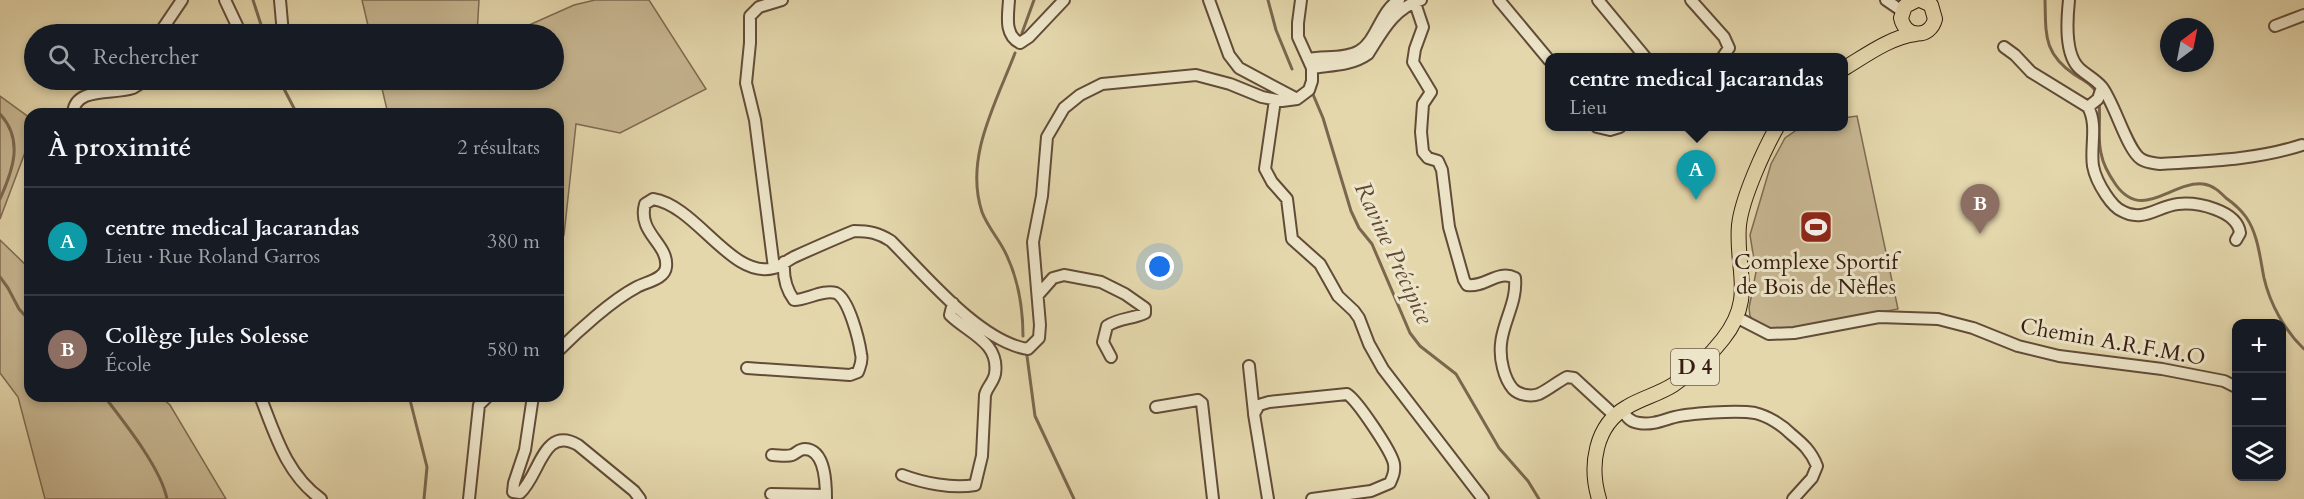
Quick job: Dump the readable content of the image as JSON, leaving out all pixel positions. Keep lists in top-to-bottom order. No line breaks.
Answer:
{"streets":{"main road":["D 4"],"street":["Chemin A.R.F.M.O"]},"crossings":[["Chemin A.R.F.M.O","D 4"]],"water":["Ravine Précipice"],"places":{"sports":["Complexe Sportif de Bois de Nèfles"]},"north":"top right","page":{"search":"Rechercher","popup":["centre medical Jacarandas","Lieu"],"heading":["À proximité","2 résultats"],"pins":["A","B"],"list":[{"mark":"A","name":"centre medical Jacarandas","note":"Lieu · Rue Roland Garros","value":"380 m"},{"mark":"B","name":"Collège Jules Solesse","note":"École","value":"580 m"}],"map_buttons":["+","−"]}}
